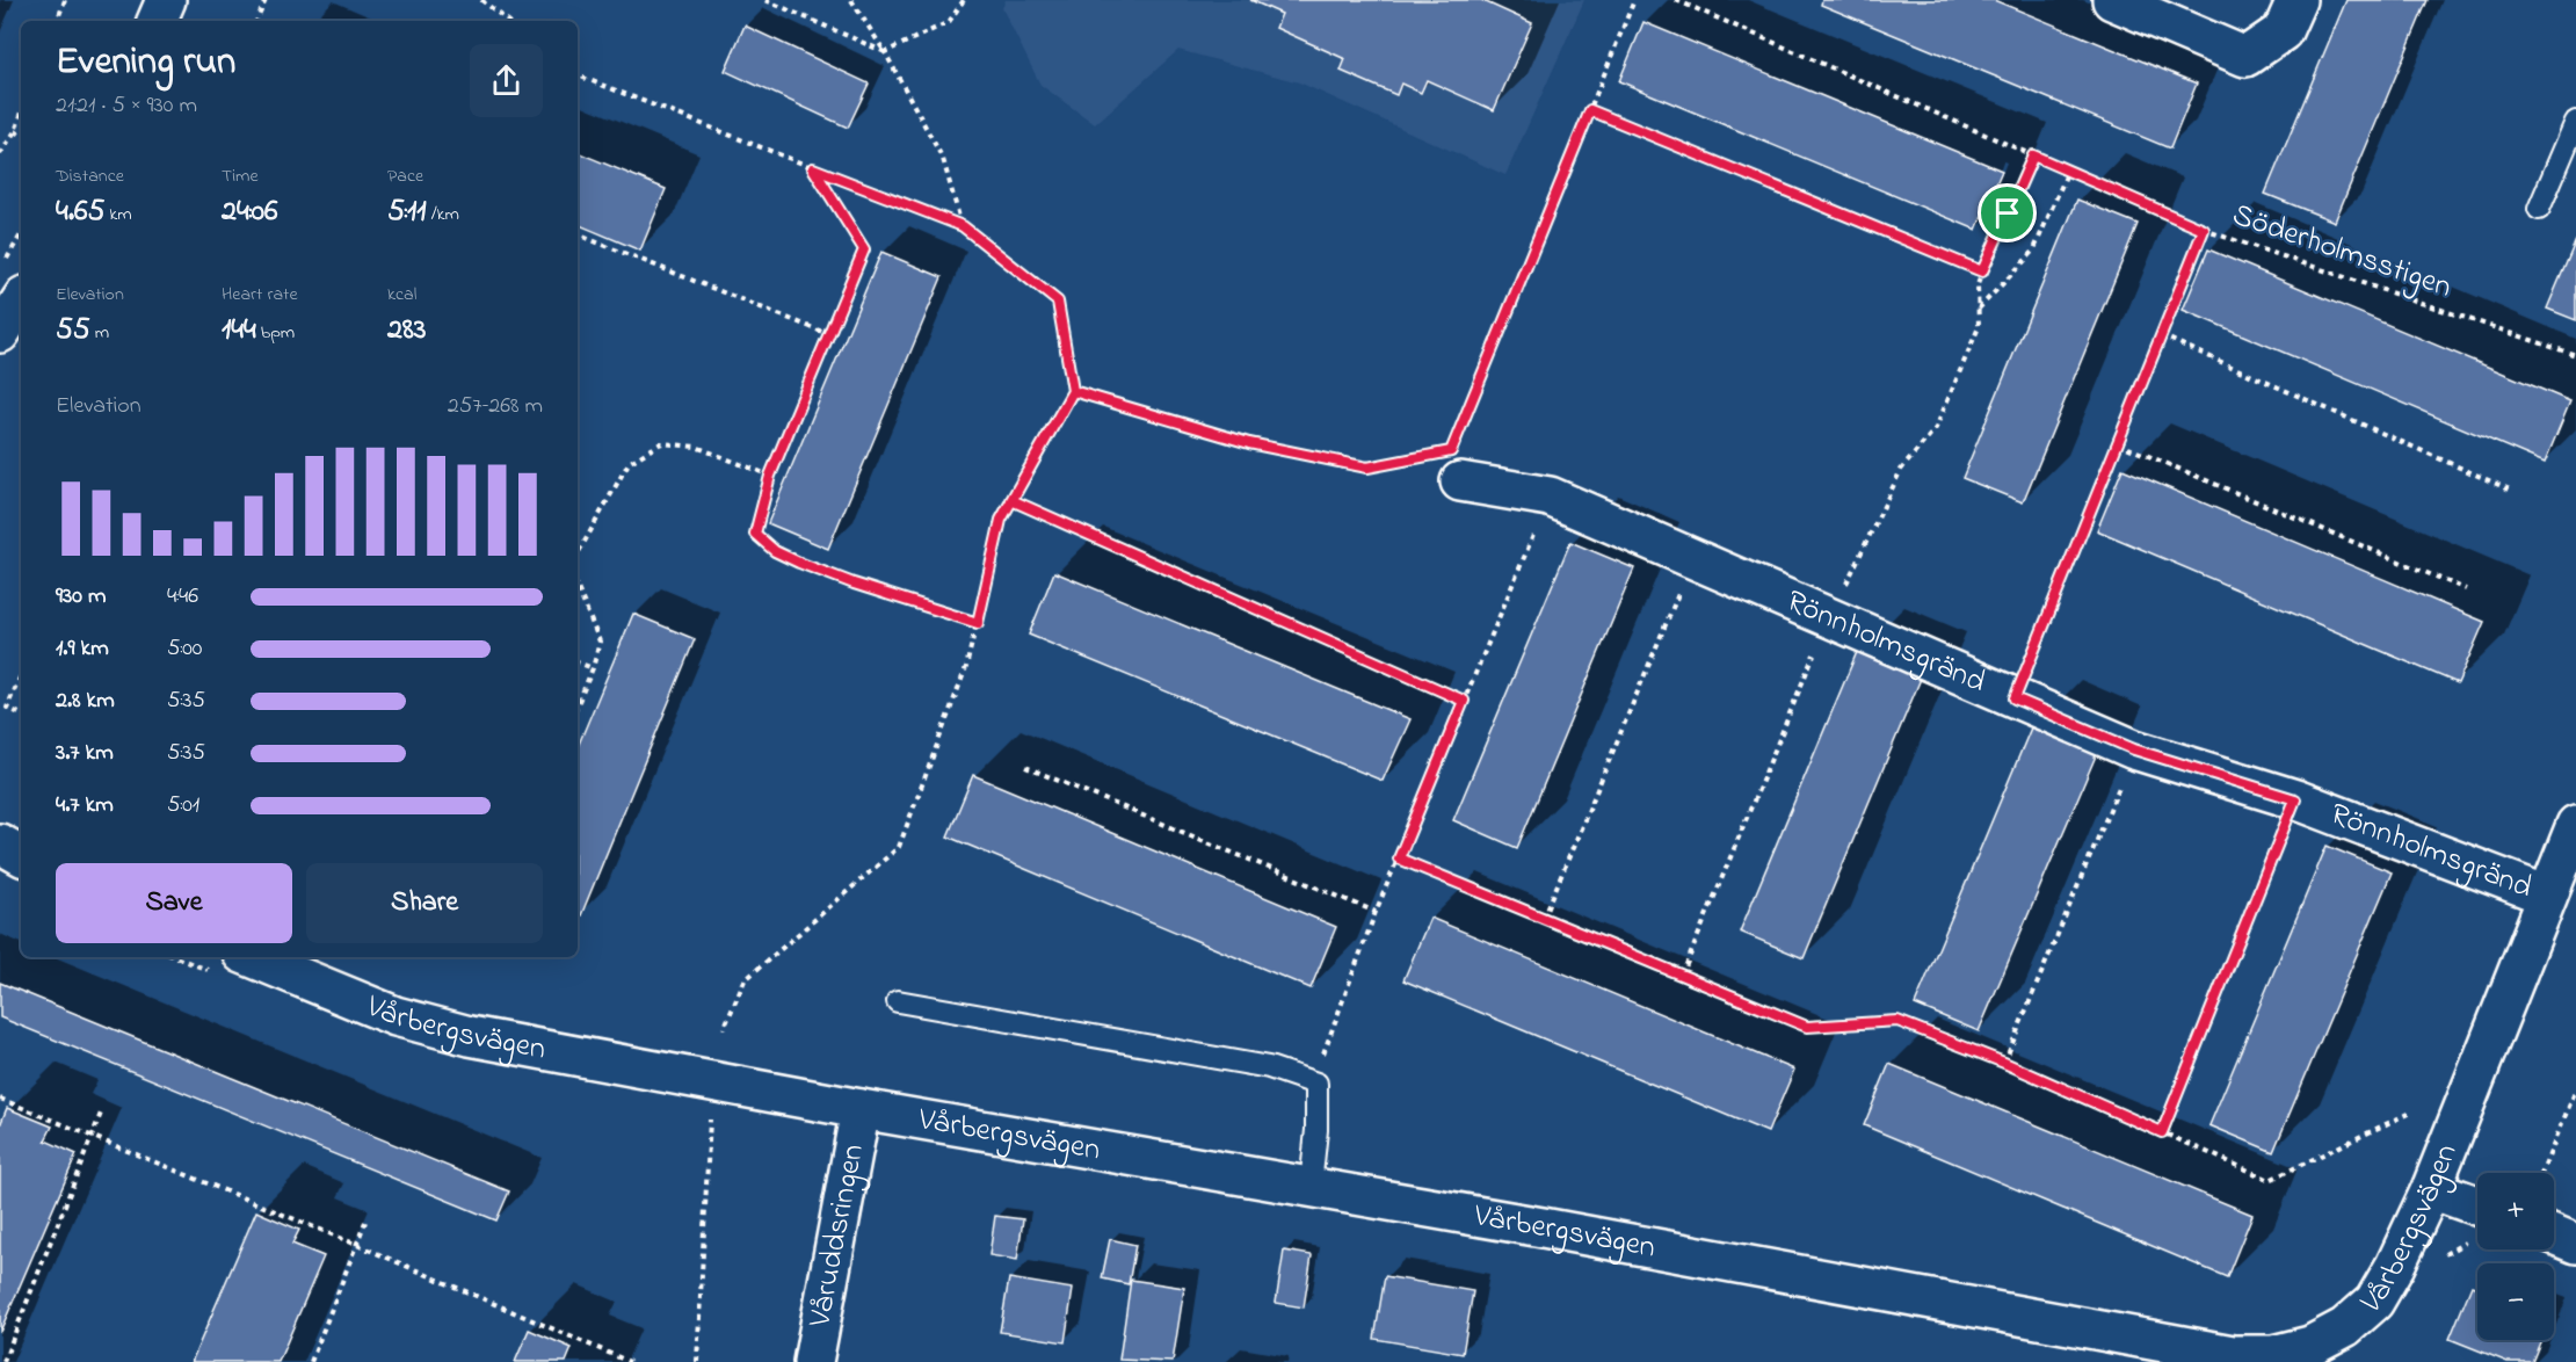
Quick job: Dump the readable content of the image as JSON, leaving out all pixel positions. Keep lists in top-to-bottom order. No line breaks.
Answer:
{"streets":{"street":["Rönnholmsgränd","Vårbergsvägen","Våruddsringen"],"path":["Söderholmsstigen"]},"crossings":[["Rönnholmsgränd","Vårbergsvägen"],["Vårbergsvägen","Våruddsringen"]],"page":{"heading":["Evening run","21:21 · 5 × 930 m"],"stats":[["Distance","4.65 km"],["Time","24:06"],["Pace","5:11 /km"],["Elevation","55 m"],["Heart rate","144 bpm"],["kcal","283"]],"chart":["Elevation","257–268 m"],"list":[{"name":"930 m","note":"4:46"},{"name":"1.9 km","note":"5:00"},{"name":"2.8 km","note":"5:35"},{"name":"3.7 km","note":"5:35"},{"name":"4.7 km","note":"5:01"}],"buttons":["Save","Share"],"map_buttons":["+","−"]}}
